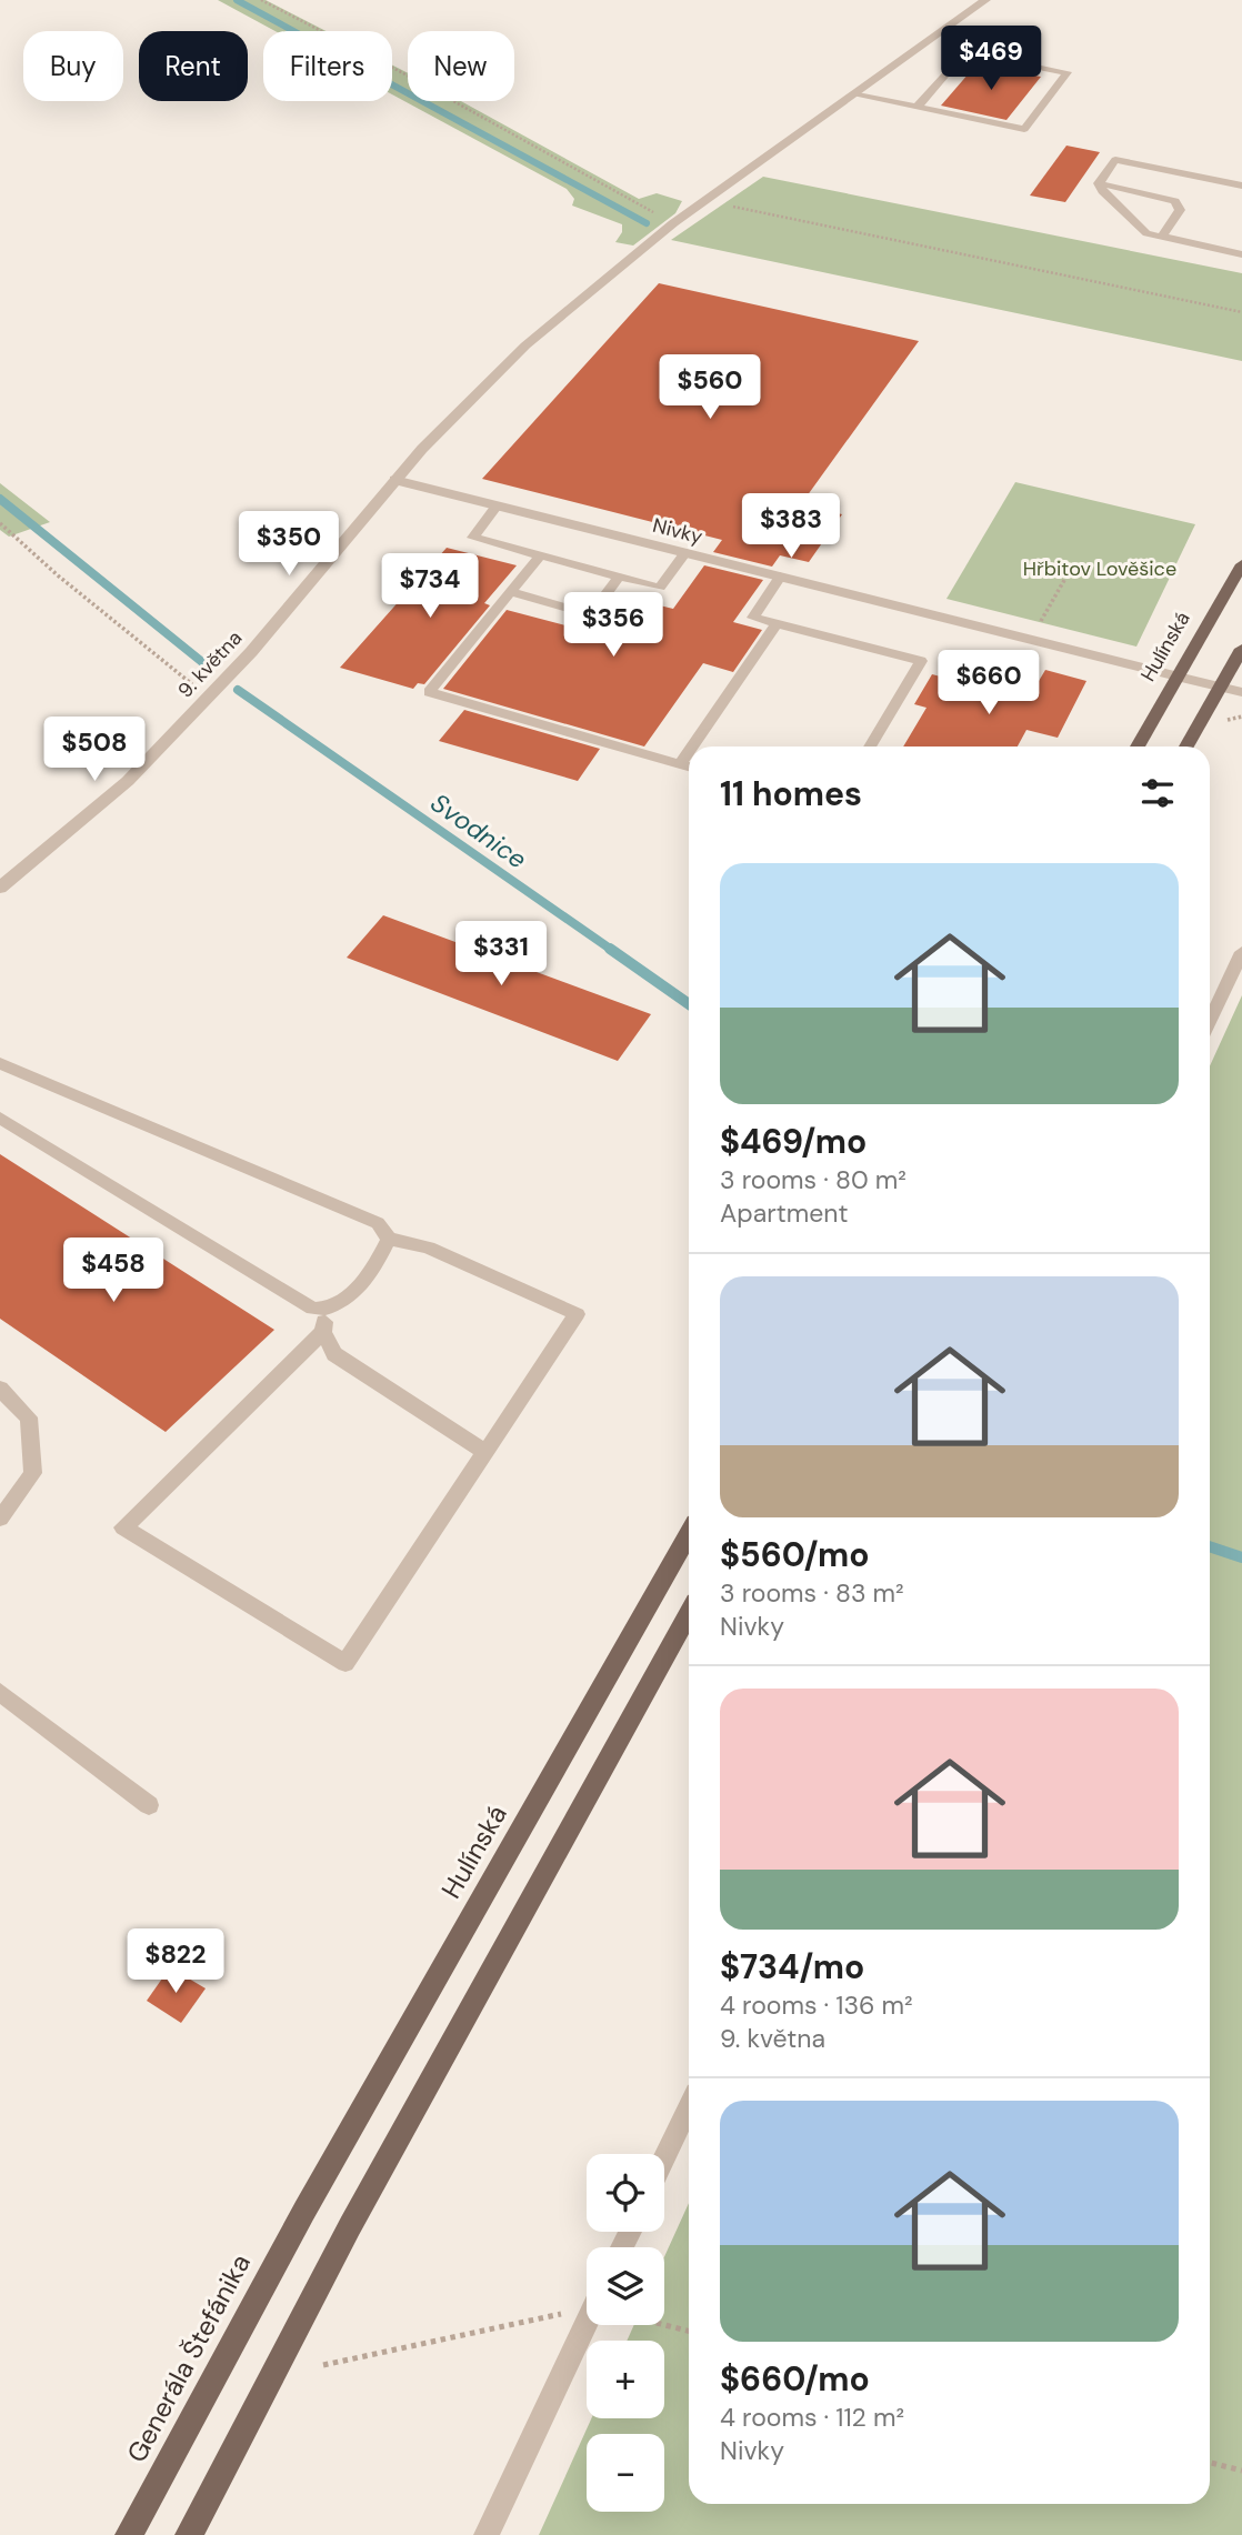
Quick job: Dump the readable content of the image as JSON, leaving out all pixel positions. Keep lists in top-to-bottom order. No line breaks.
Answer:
{"streets":{"main road":["Hulínská","Generála Štefánika"],"street":["Nivky","9. května"]},"crossings":[["Nivky","Hulínská"],["Nivky","9. května"],["Hulínská","Generála Štefánika"]],"water":["Svodnice"],"parks":["Hřbitov Lověšice"],"page":{"price":["$469","$560","$383","$350","$734","$356","$660","$508","$331","$458","$822"],"chip":["Buy","Rent","Filters","New"],"heading":"11 homes","list":[{"name":"$469/mo","note":"3 rooms · 80 m² · Apartment"},{"name":"$560/mo","note":"3 rooms · 83 m² · Nivky"},{"name":"$734/mo","note":"4 rooms · 136 m² · 9. května"},{"name":"$660/mo","note":"4 rooms · 112 m² · Nivky"}],"map_buttons":["+","−"]}}
